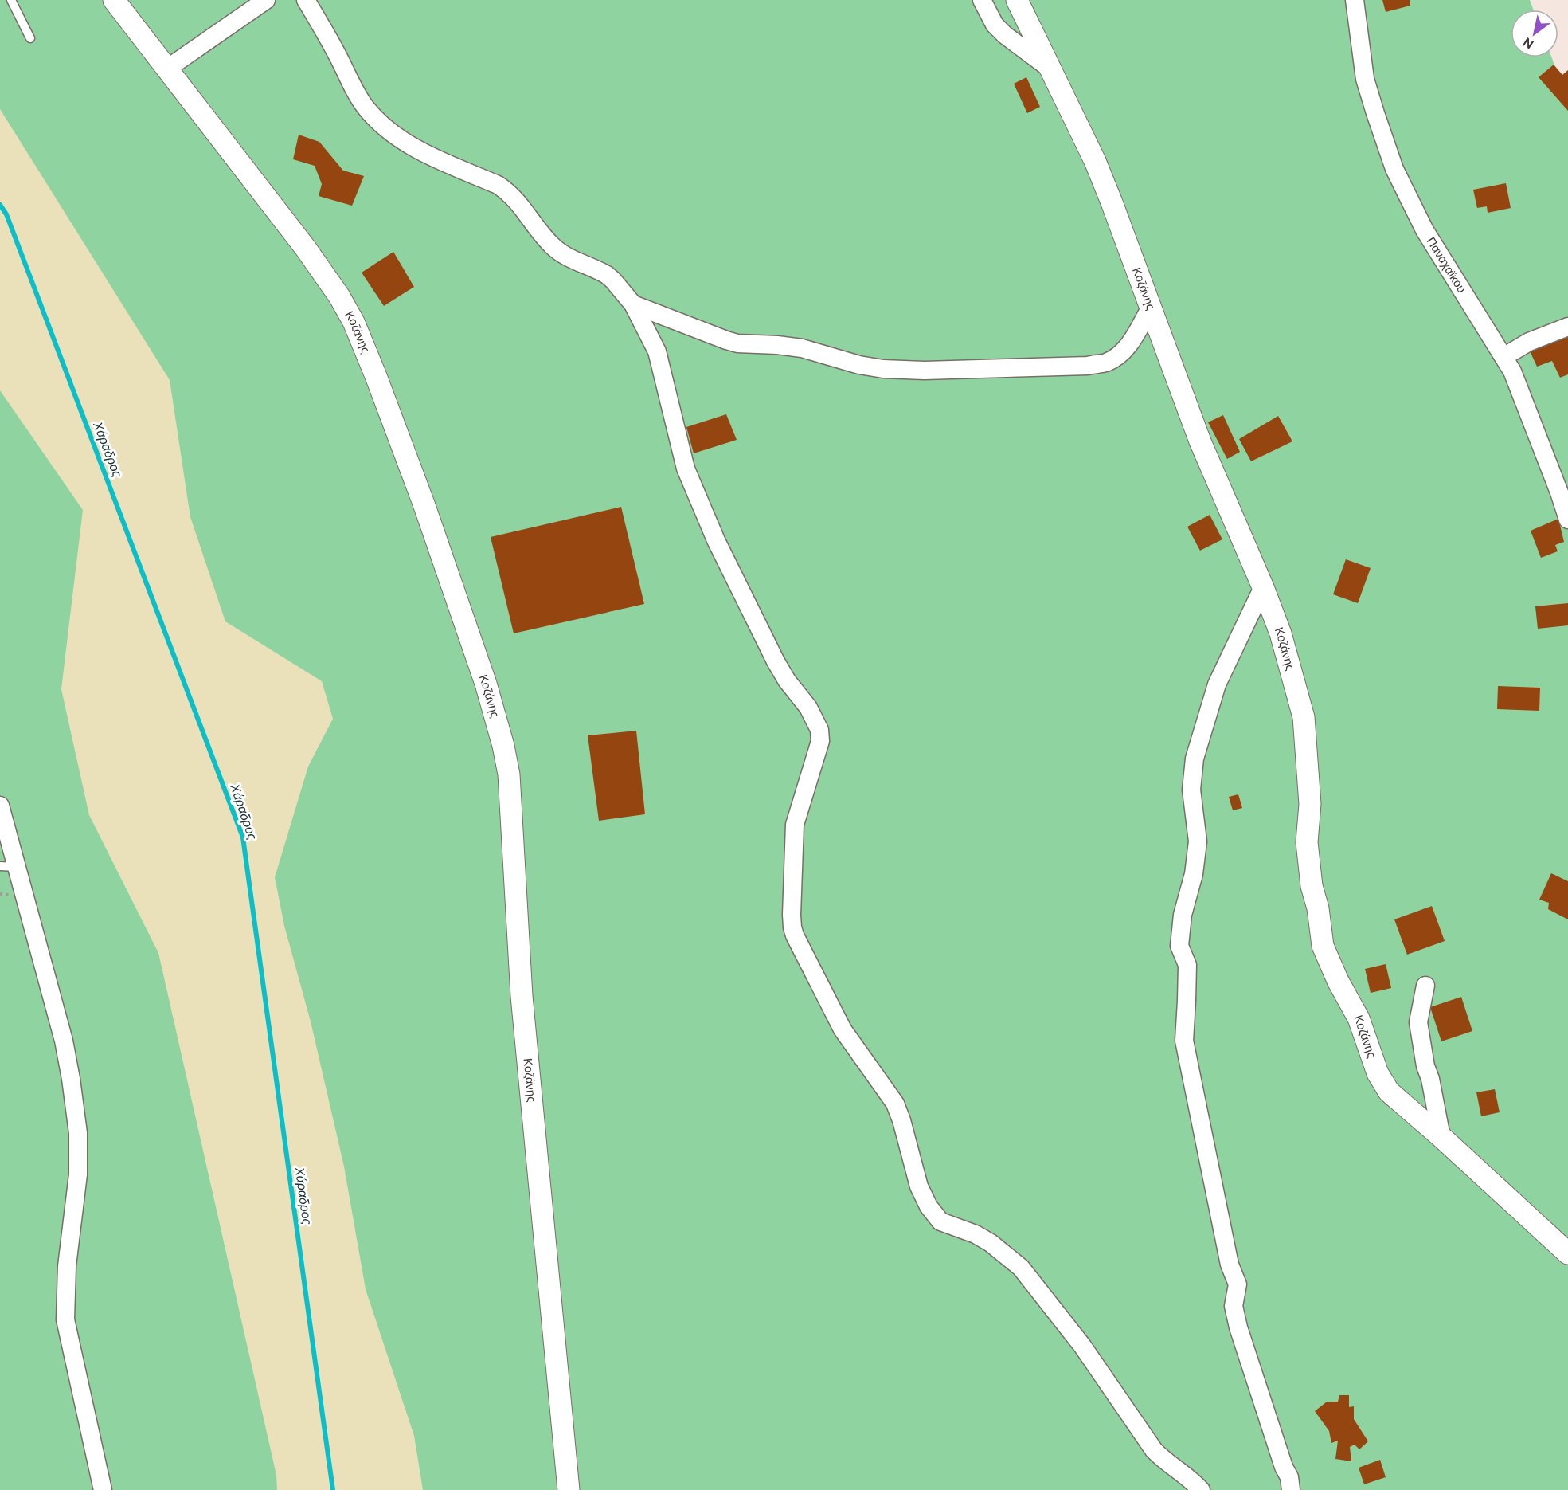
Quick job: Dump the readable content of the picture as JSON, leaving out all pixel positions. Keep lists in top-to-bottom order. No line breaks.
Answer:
{"streets":{"street":["Παναχαϊκου","Κοζάνης"]},"water":["Χάραδρος"],"north":"bottom left"}
